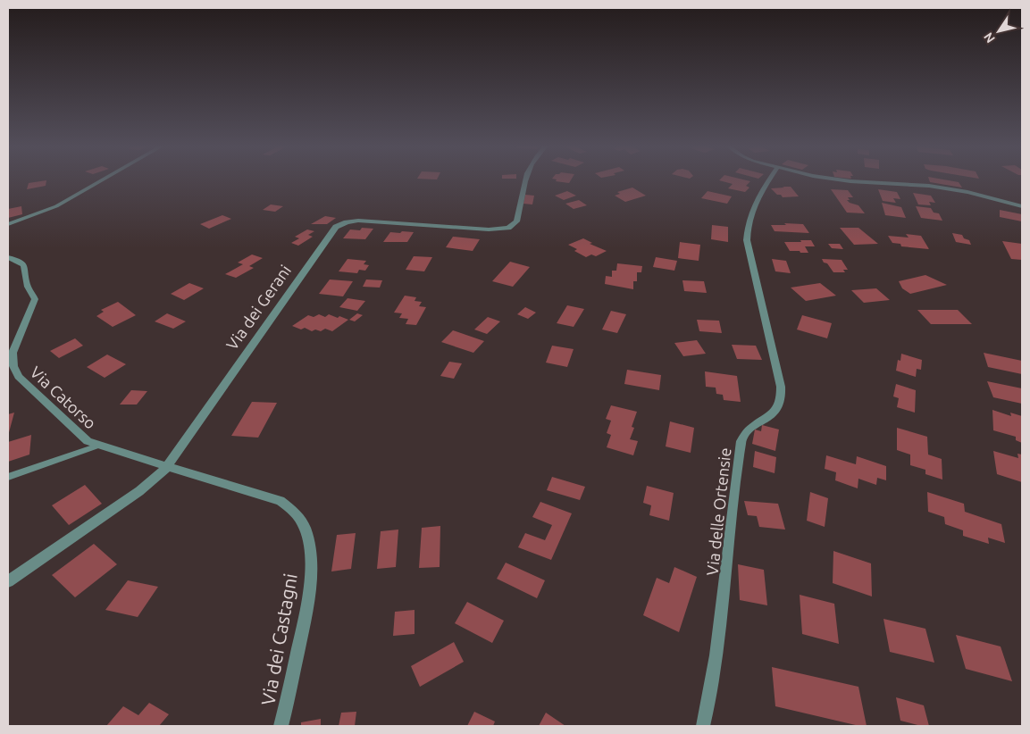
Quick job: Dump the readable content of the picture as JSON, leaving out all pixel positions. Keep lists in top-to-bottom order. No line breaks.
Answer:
{"streets":{"street":["Via dei Gerani","Via Catorso","Via delle Ortensie","Via dei Castagni"]},"crossings":[["Via dei Gerani","Via Catorso"],["Via dei Gerani","Via dei Castagni"],["Via Catorso","Via dei Castagni"]],"north":"bottom left"}
